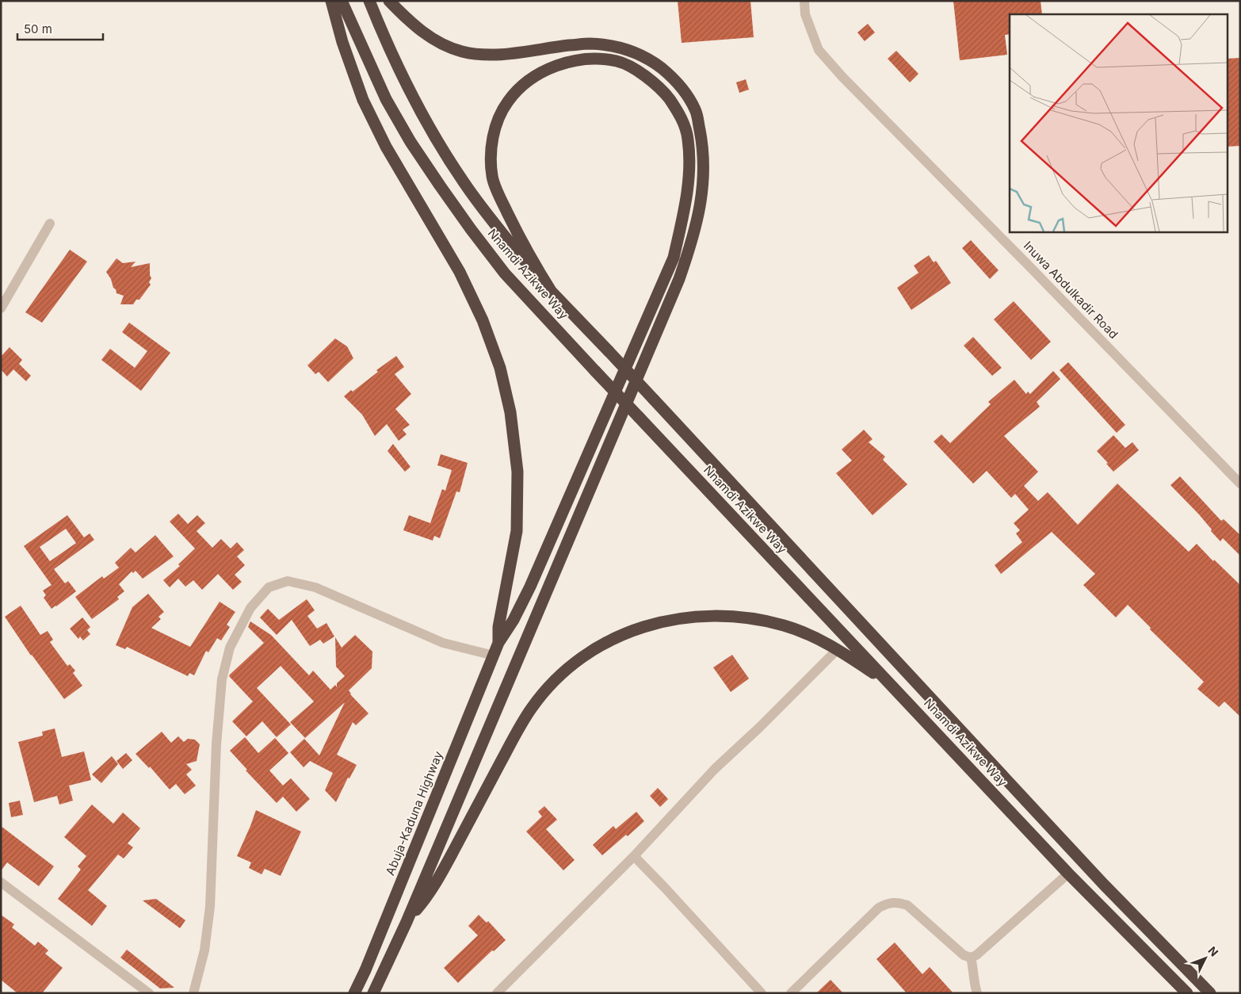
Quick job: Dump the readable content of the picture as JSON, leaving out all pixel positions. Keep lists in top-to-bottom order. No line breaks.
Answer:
{"streets":{"highway":["Nnamdi Azikwe Way","Abuja-Kaduna Highway"],"street":["Inuwa Abdulkadir Road"]},"scale_bar":"50 m","north":"top right"}
